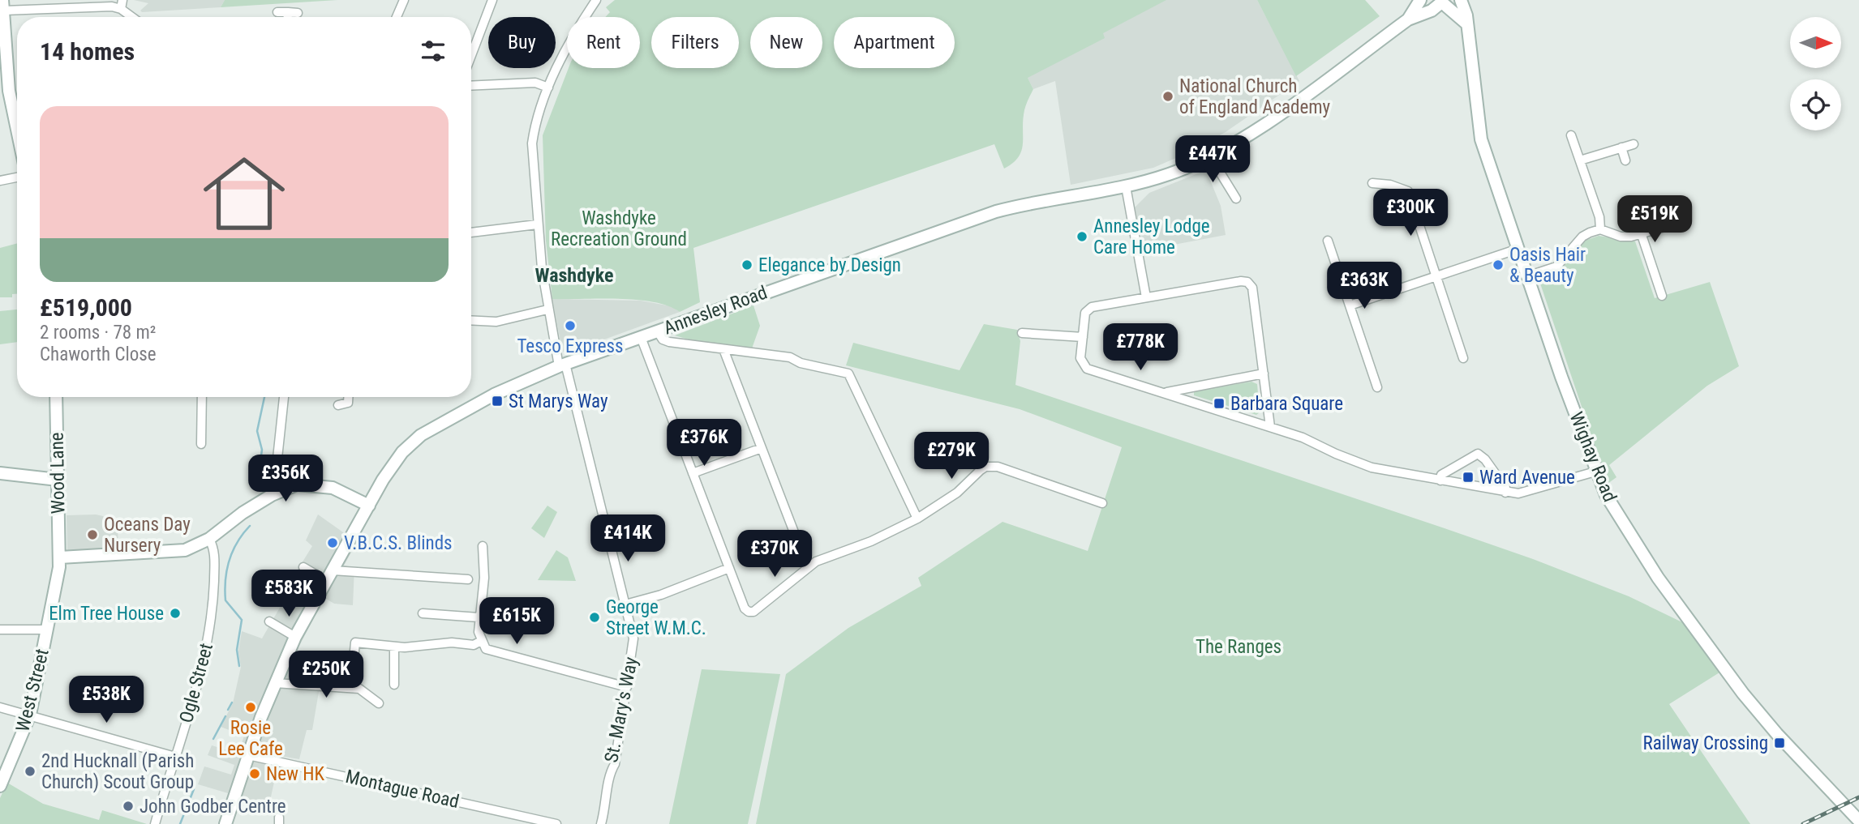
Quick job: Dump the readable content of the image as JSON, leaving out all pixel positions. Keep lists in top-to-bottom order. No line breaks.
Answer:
{"streets":{"street":["Annesley Road","Wighay Road","Wood Lane","Ogle Street","West Street","St. Mary's Way","Montague Road"]},"crossings":[["Annesley Road","St. Mary's Way"],["Annesley Road","Montague Road"],["Wood Lane","West Street"]],"districts":["Washdyke"],"parks":["Washdyke Recreation Ground","The Ranges"],"places":{"other":["National Church of England Academy","Annesley Lodge Care Home","Elegance by Design","Oasis Hair & Beauty","Tesco Express","Oceans Day Nursery","V.B.C.S. Blinds","Elm Tree House","George Street W.M.C.","Rosie Lee Cafe","2nd Hucknall (Parish Church) Scout Group","New HK","John Godber Centre"],"transit":["St Marys Way","Barbara Square","Ward Avenue","Railway Crossing"]},"north":"right","page":{"chip":["Buy","Rent","Filters","New","Apartment"],"heading":"14 homes","list":[{"name":"£519,000","note":"2 rooms · 78 m² · Chaworth Close"}],"price":["£447K","£300K","£519K","£363K","£778K","£376K","£279K","£356K","£414K","£370K","£583K","£615K","£250K","£538K"]}}
